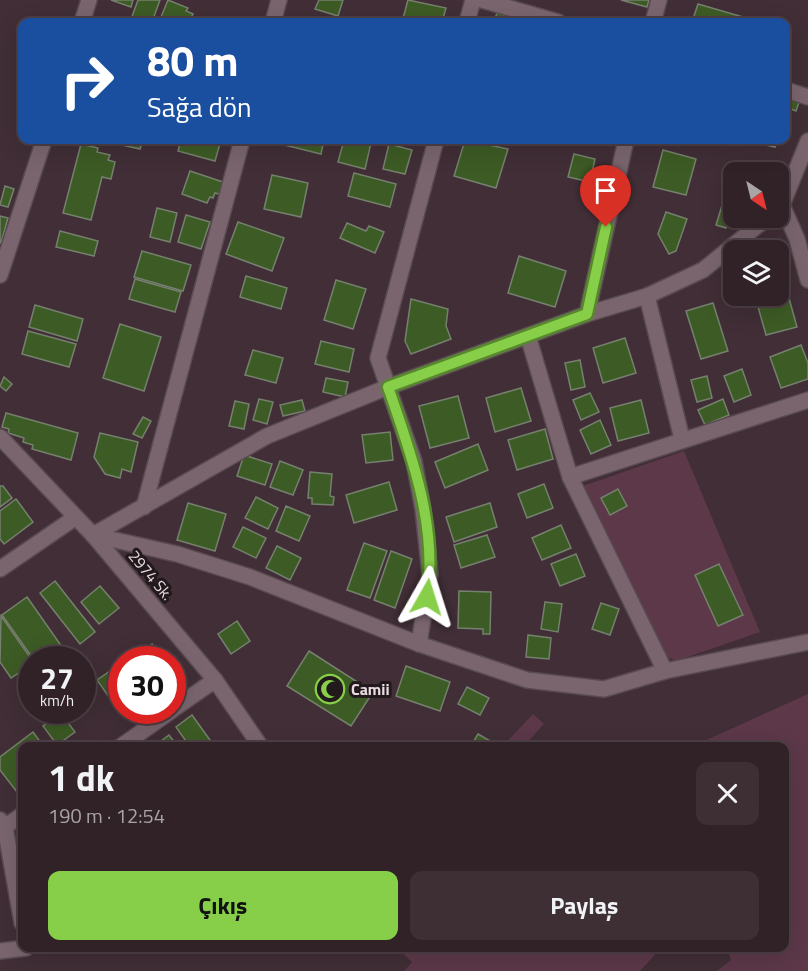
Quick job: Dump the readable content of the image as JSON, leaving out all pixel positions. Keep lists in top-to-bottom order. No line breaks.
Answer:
{"streets":{"street":["2974 Sk."]},"places":{"mosque":["Camii"]},"north":"bottom right","page":{"turn":["80 m","Sağa dön"],"speed":"27 km/h","limit":"30","heading":["1 dk","190 m · 12:54"],"buttons":["Çıkış","Paylaş"]}}
